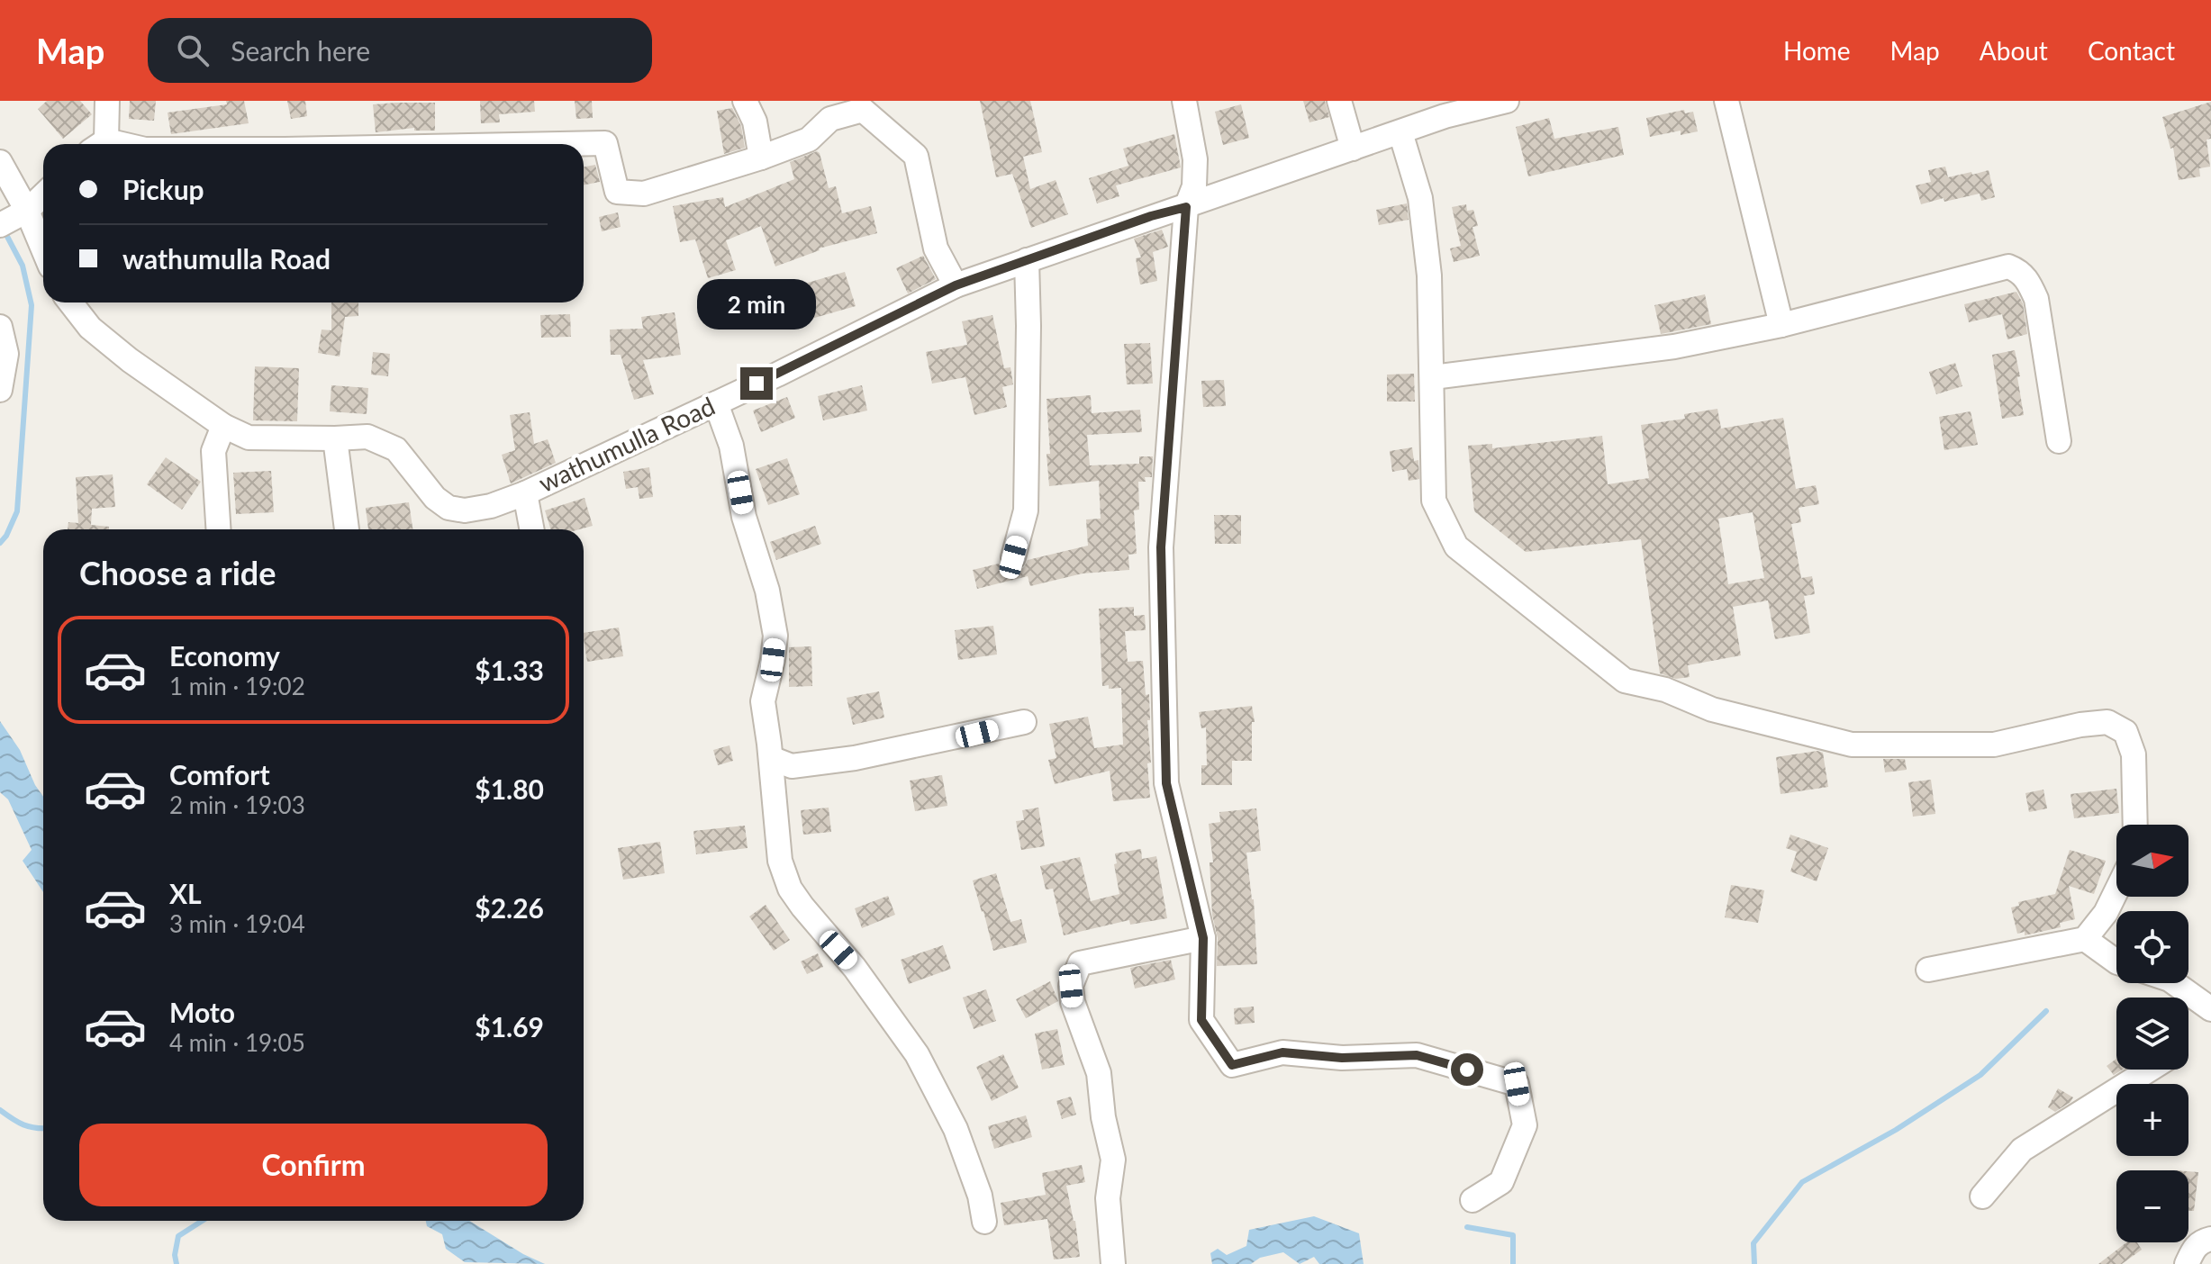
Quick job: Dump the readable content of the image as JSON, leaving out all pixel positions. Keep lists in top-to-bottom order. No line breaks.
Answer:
{"streets":{"street":["wathumulla Road"]},"north":"right","page":{"header":"Map","search":"Search here","nav":["Home","Map","About","Contact"],"banner":["Pickup","wathumulla Road"],"bubble":"2 min","heading":"Choose a ride","list":[{"name":"Economy","note":"1 min · 19:02","value":"$1.33"},{"name":"Comfort","note":"2 min · 19:03","value":"$1.80"},{"name":"XL","note":"3 min · 19:04","value":"$2.26"},{"name":"Moto","note":"4 min · 19:05","value":"$1.69"}],"map_buttons":["+","−"],"buttons":"Confirm"}}
